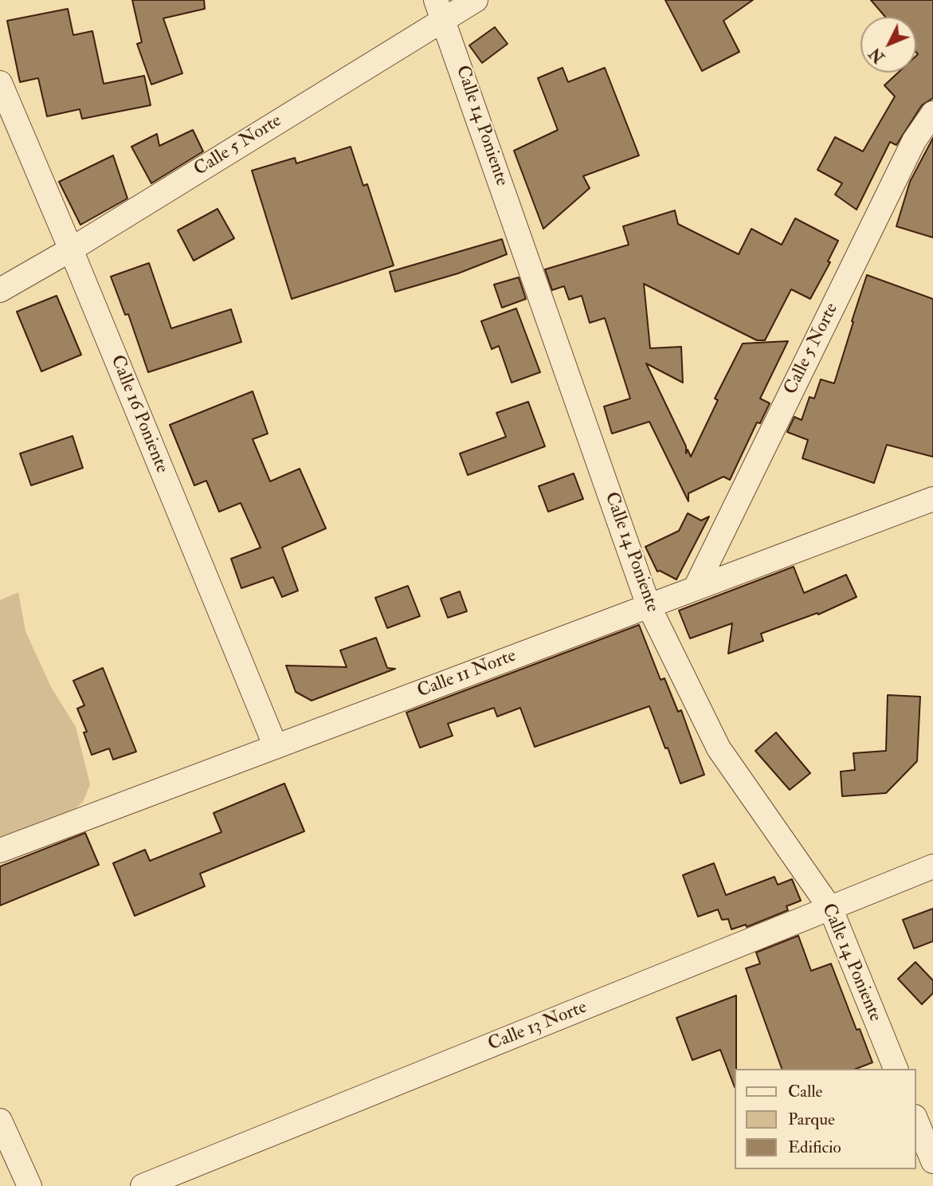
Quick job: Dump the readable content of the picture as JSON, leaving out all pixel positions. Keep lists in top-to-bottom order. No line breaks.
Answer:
{"streets":{"street":["Calle 14 Poniente","Calle 5 Norte","Calle 16 Poniente","Calle 11 Norte","Calle 13 Norte"]},"crossings":[["Calle 14 Poniente","Calle 5 Norte"],["Calle 14 Poniente","Calle 11 Norte"],["Calle 14 Poniente","Calle 13 Norte"],["Calle 5 Norte","Calle 16 Poniente"],["Calle 5 Norte","Calle 11 Norte"],["Calle 16 Poniente","Calle 11 Norte"]],"legend":["Calle","Parque","Edificio"],"north":"bottom left"}
